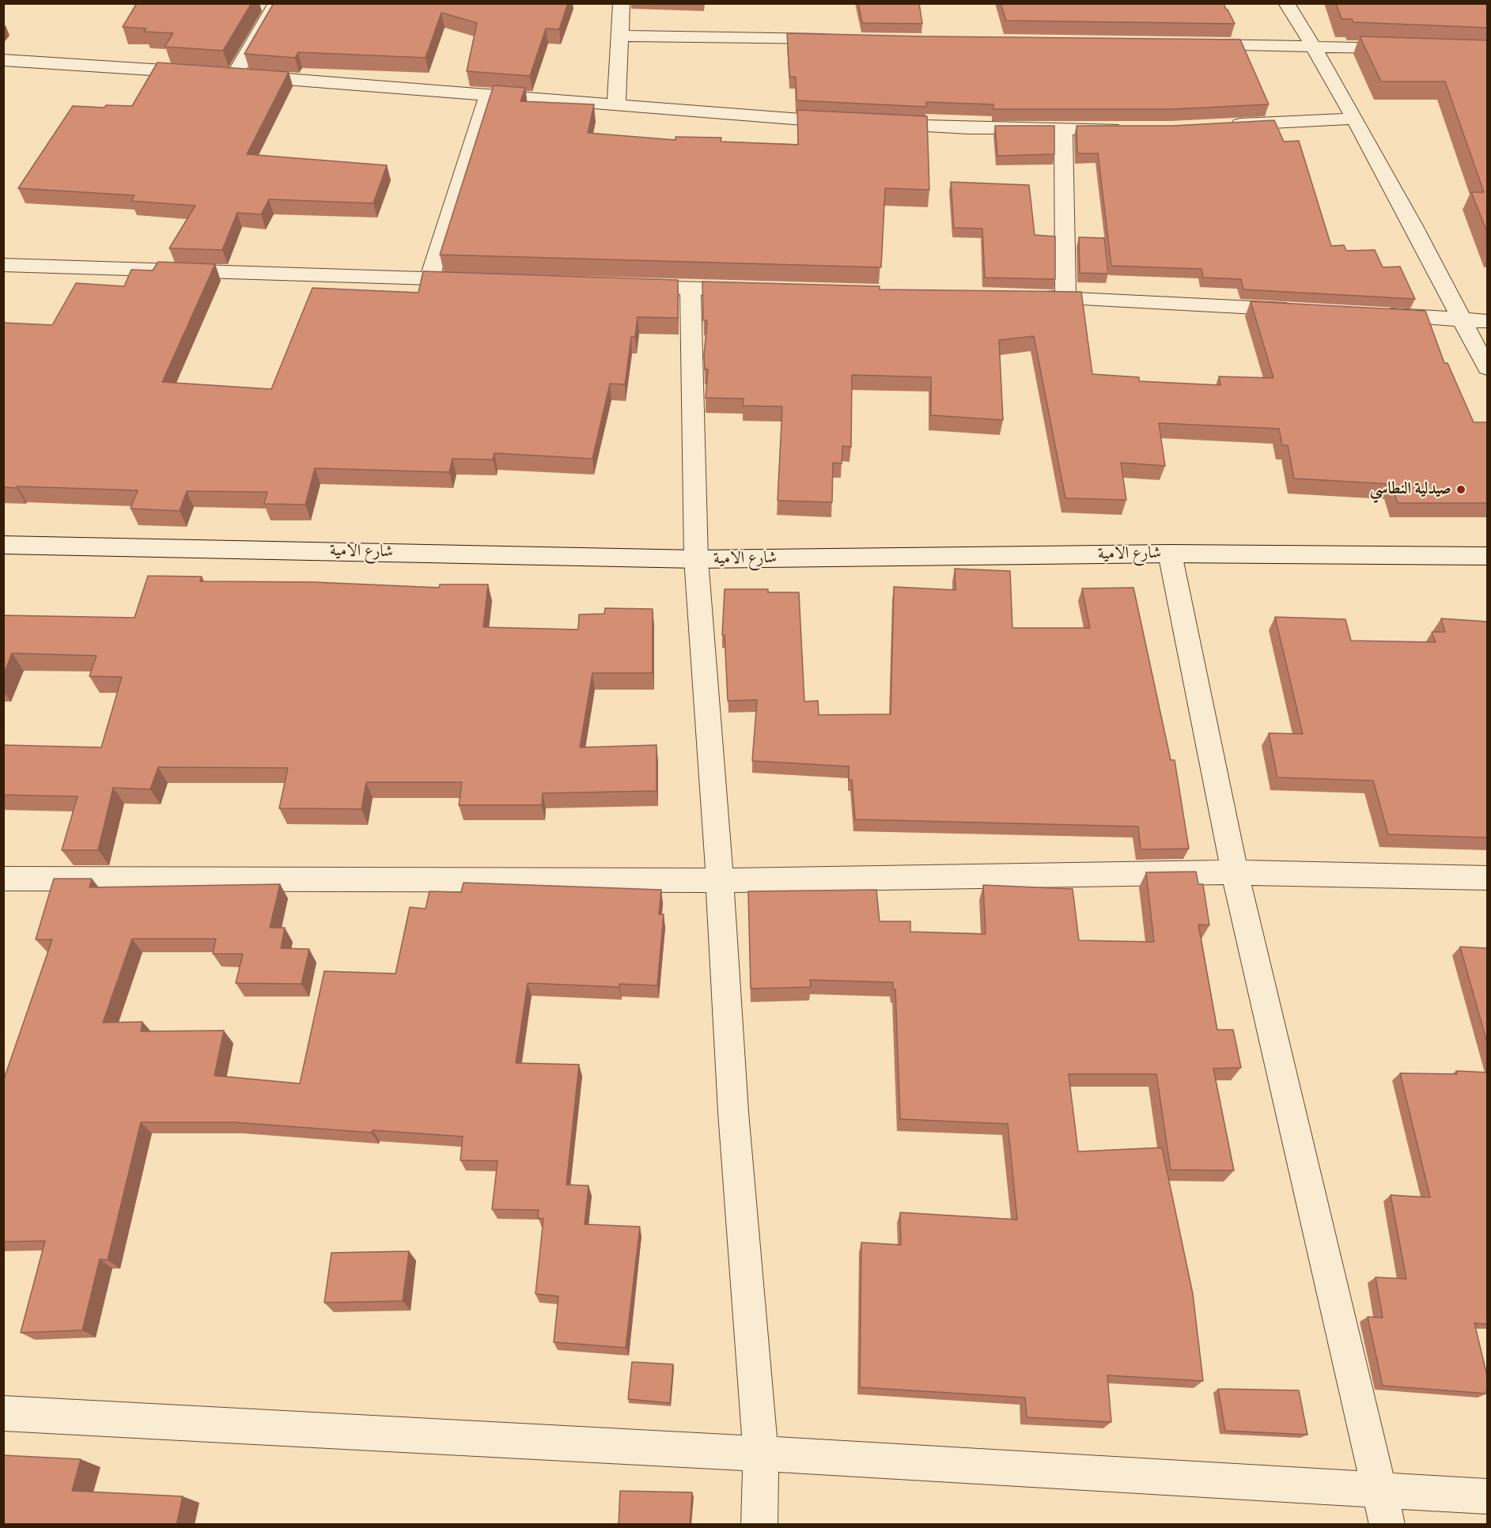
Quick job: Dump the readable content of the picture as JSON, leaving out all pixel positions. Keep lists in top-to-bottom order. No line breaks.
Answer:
{"streets":{"street":["شارع الامية"]},"places":["صيدلية النطاسي"]}
